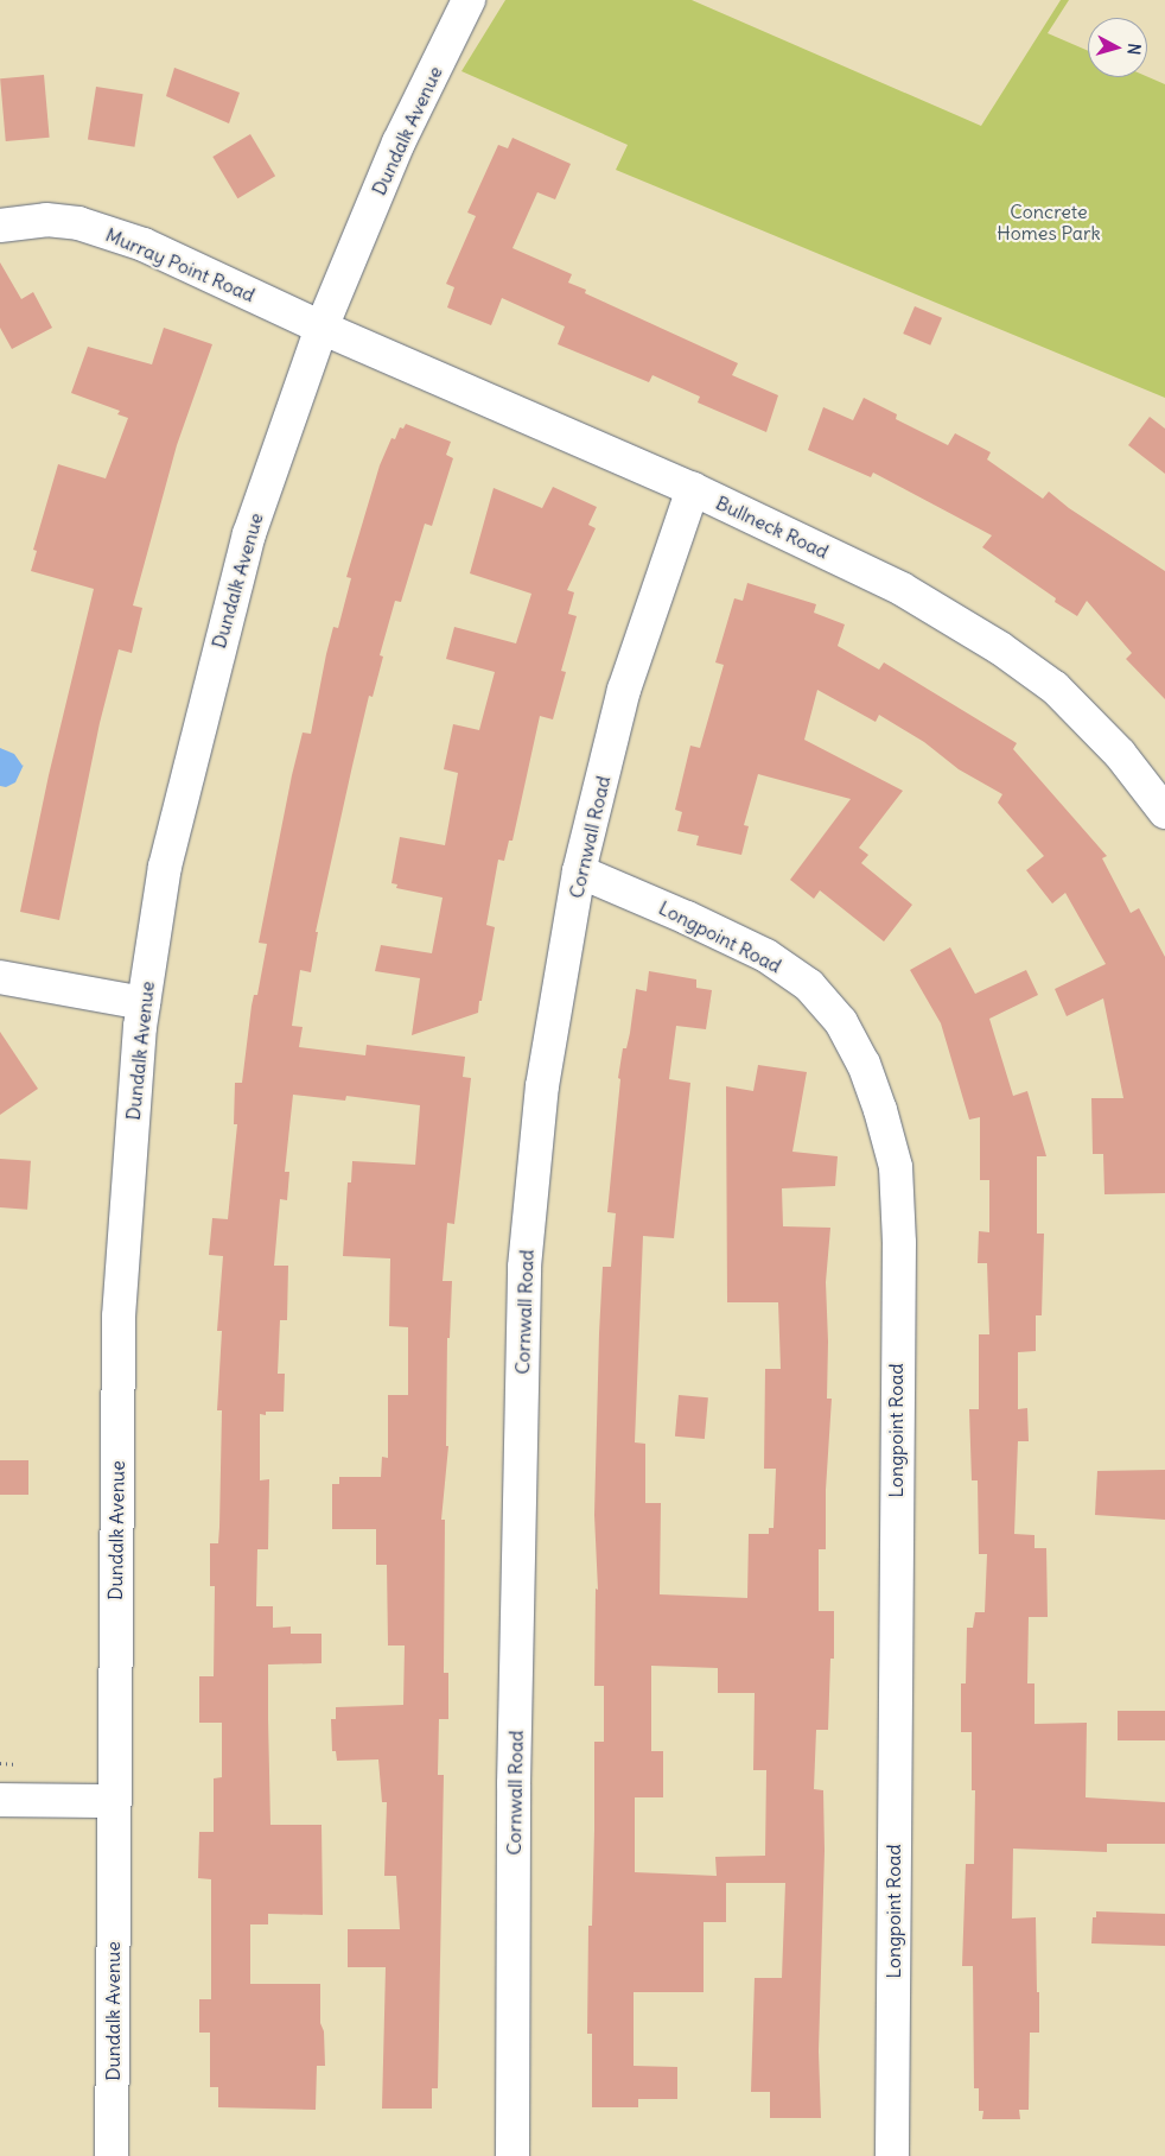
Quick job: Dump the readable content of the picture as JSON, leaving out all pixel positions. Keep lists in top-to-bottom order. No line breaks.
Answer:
{"streets":{"street":["Dundalk Avenue","Murray Point Road","Bullneck Road","Cornwall Road","Longpoint Road"]},"crossings":[["Dundalk Avenue","Murray Point Road"],["Dundalk Avenue","Bullneck Road"],["Murray Point Road","Bullneck Road"],["Bullneck Road","Cornwall Road"],["Cornwall Road","Longpoint Road"]],"parks":["Concrete Homes Park"],"north":"right"}
